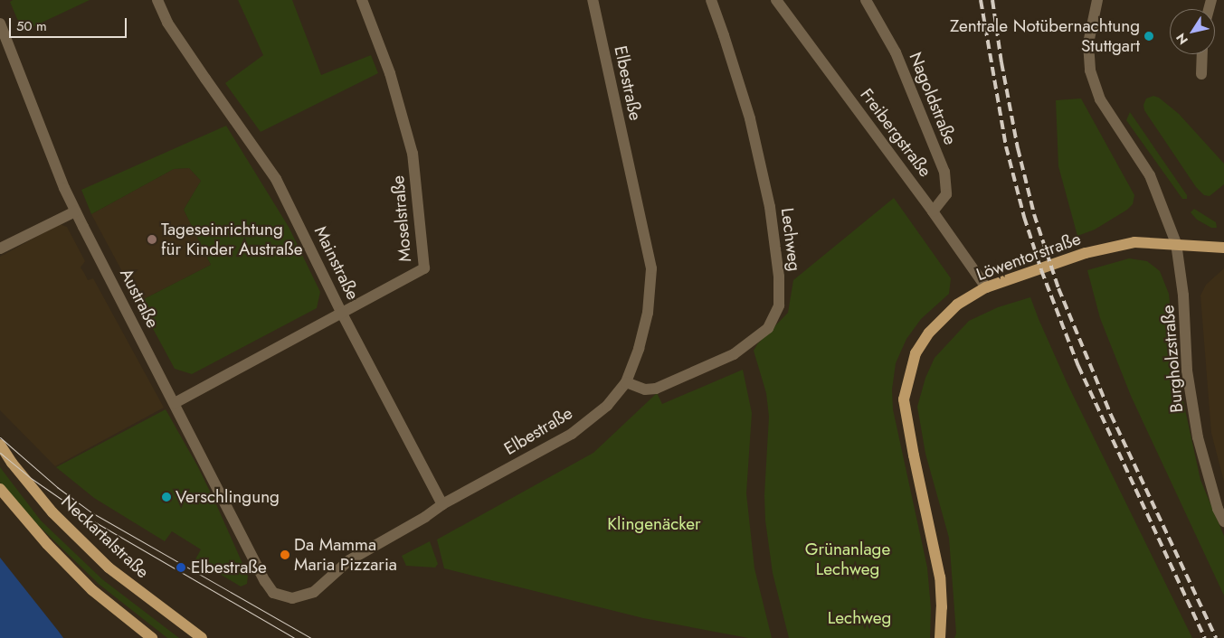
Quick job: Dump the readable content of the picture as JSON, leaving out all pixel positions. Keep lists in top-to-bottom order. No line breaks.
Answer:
{"streets":{"main road":["Löwentorstraße","Neckartalstraße"],"street":["Elbestraße","Nagoldstraße","Freibergstraße","Moselstraße","Lechweg","Mainstraße","Austraße","Burgholzstraße"]},"crossings":[["Elbestraße","Lechweg"],["Elbestraße","Mainstraße"],["Elbestraße","Austraße"],["Nagoldstraße","Freibergstraße"],["Freibergstraße","Löwentorstraße"],["Moselstraße","Mainstraße"],["Moselstraße","Austraße"],["Löwentorstraße","Burgholzstraße"]],"parks":["Klingenäcker","Grünanlage Lechweg","Lechweg"],"places":["Zentrale Notübernachtung Stuttgart","Tageseinrichtung für Kinder Austraße","Verschlingung","Da Mamma Maria Pizzaria","Elbestraße"],"scale_bar":"50 m","north":"bottom left"}
